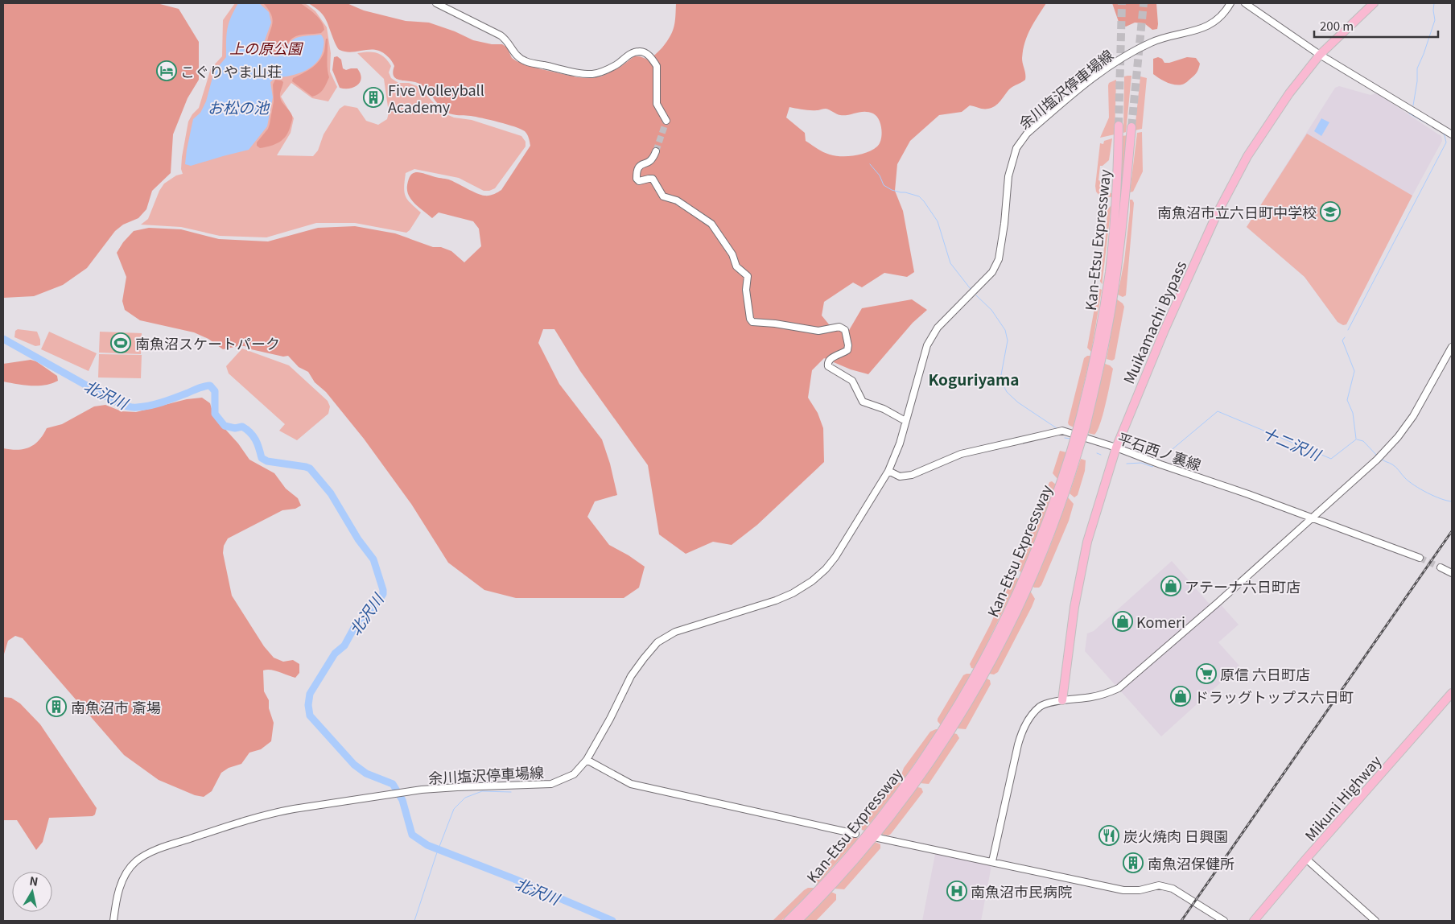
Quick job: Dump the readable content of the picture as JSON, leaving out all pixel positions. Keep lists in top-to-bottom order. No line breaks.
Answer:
{"streets":{"highway":["Kan-Etsu Expressway","Muikamachi Bypass","Mikuni Highway"],"main road":["余川塩沢停車場線","平石西ノ裏線"]},"crossings":[["余川塩沢停車場線","平石西ノ裏線"],["Muikamachi Bypass","平石西ノ裏線"]],"districts":["Koguriyama"],"water":["お松の池","北沢川","十二沢川"],"parks":["上の原公園"],"places":{"hotel":["こぐりやま山荘"],"building":["Five Volleyball Academy","南魚沼市 斎場","南魚沼保健所"],"school or university":["南魚沼市立六日町中学校"],"sports":["南魚沼スケートパーク"],"shop":["アテーナ六日町店","Komeri","ドラッグトップス六日町"],"supermarket":["原信 六日町店"],"restaurant":["炭火焼肉 日興園"],"hospital":["南魚沼市民病院"]},"scale_bar":"200 m","north":"top"}
